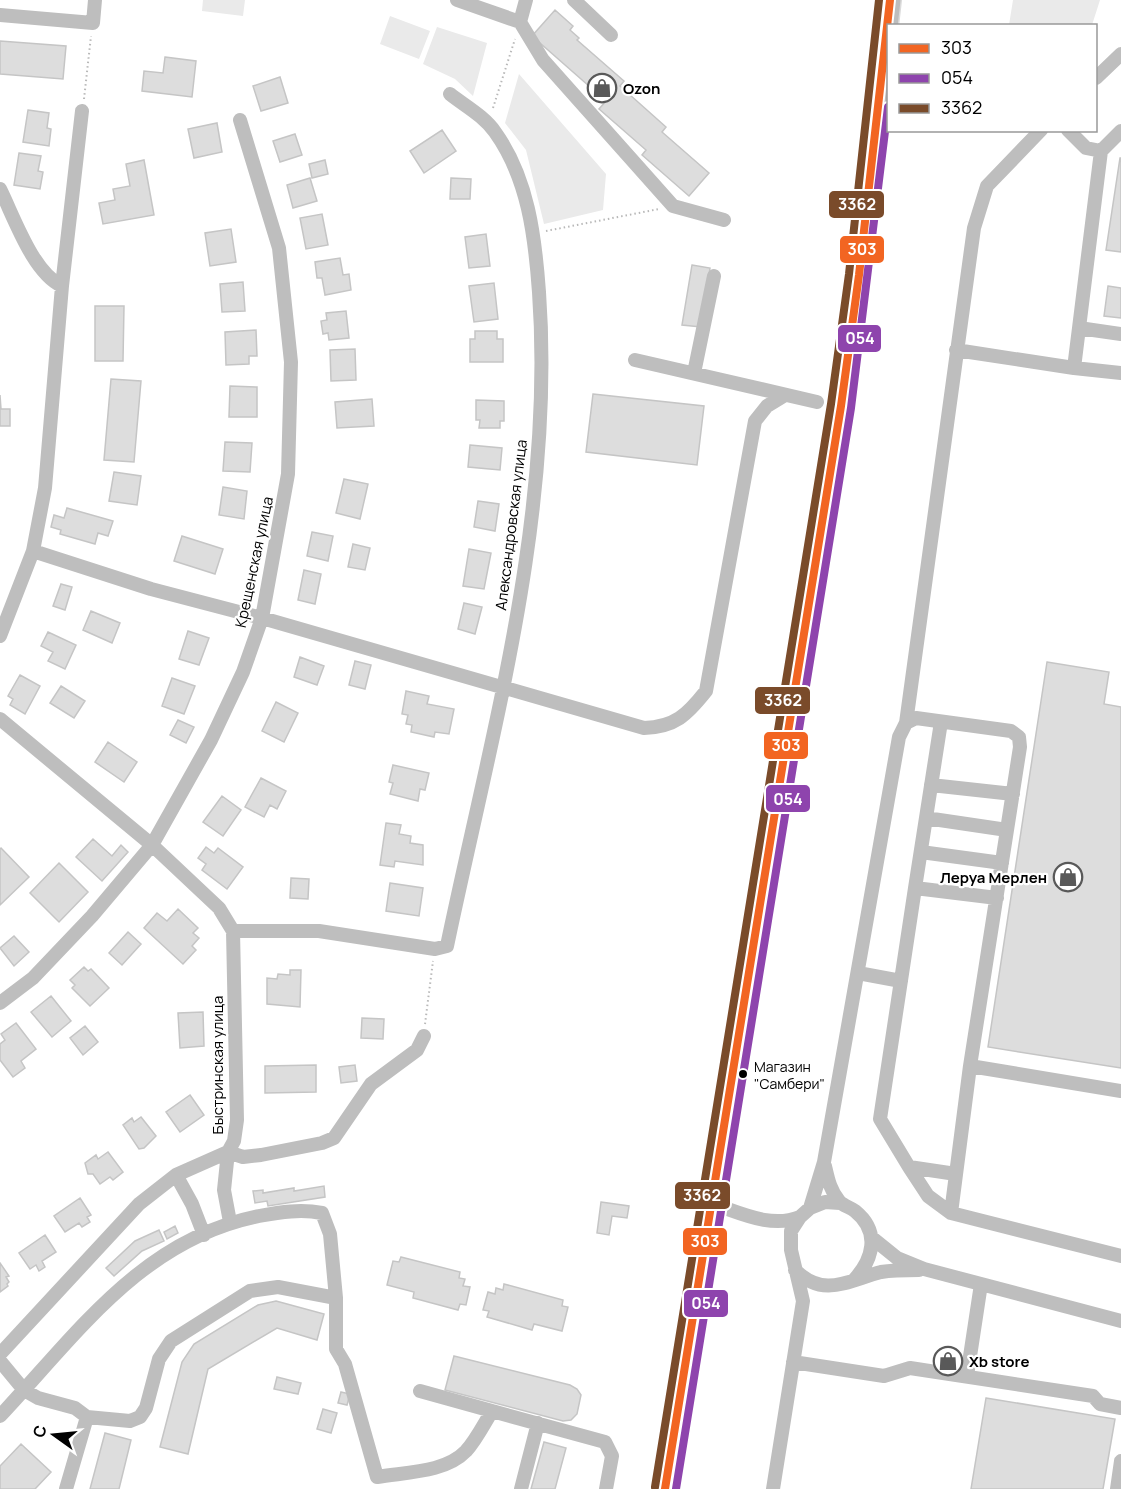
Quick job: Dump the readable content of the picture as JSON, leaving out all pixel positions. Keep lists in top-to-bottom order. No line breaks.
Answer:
{"streets":{"street":["Александровская улица","Крещенская улица","Быстринская улица"]},"places":{"shop":["Ozon","Леруа Мерлен","Xb store"],"other":["Магазин \"Самбери\""]},"lines":["transit line 303","transit line 3362","transit line 054"],"legend":["303","054","3362"],"north":"left"}
